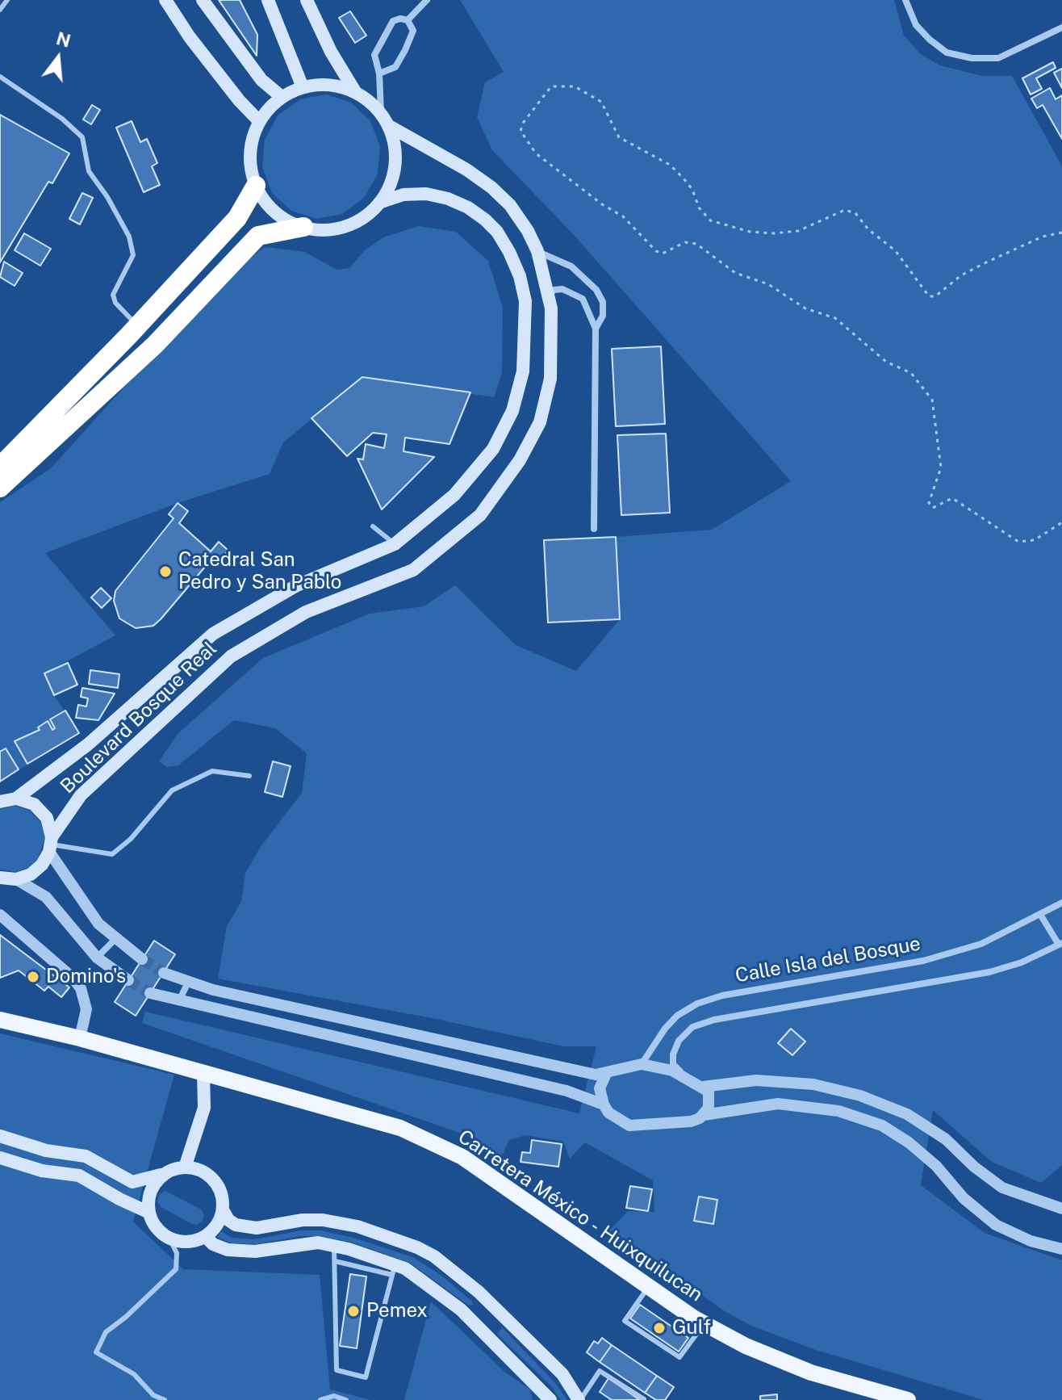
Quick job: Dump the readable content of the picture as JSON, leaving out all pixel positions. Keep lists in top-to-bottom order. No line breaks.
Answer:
{"streets":{"main road":["Boulevard Bosque Real","Carretera México - Huixquilucan"],"street":["Calle Isla del Bosque"]},"places":["Catedral San Pedro y San Pablo","Domino's","Pemex","Gulf"],"north":"top"}
